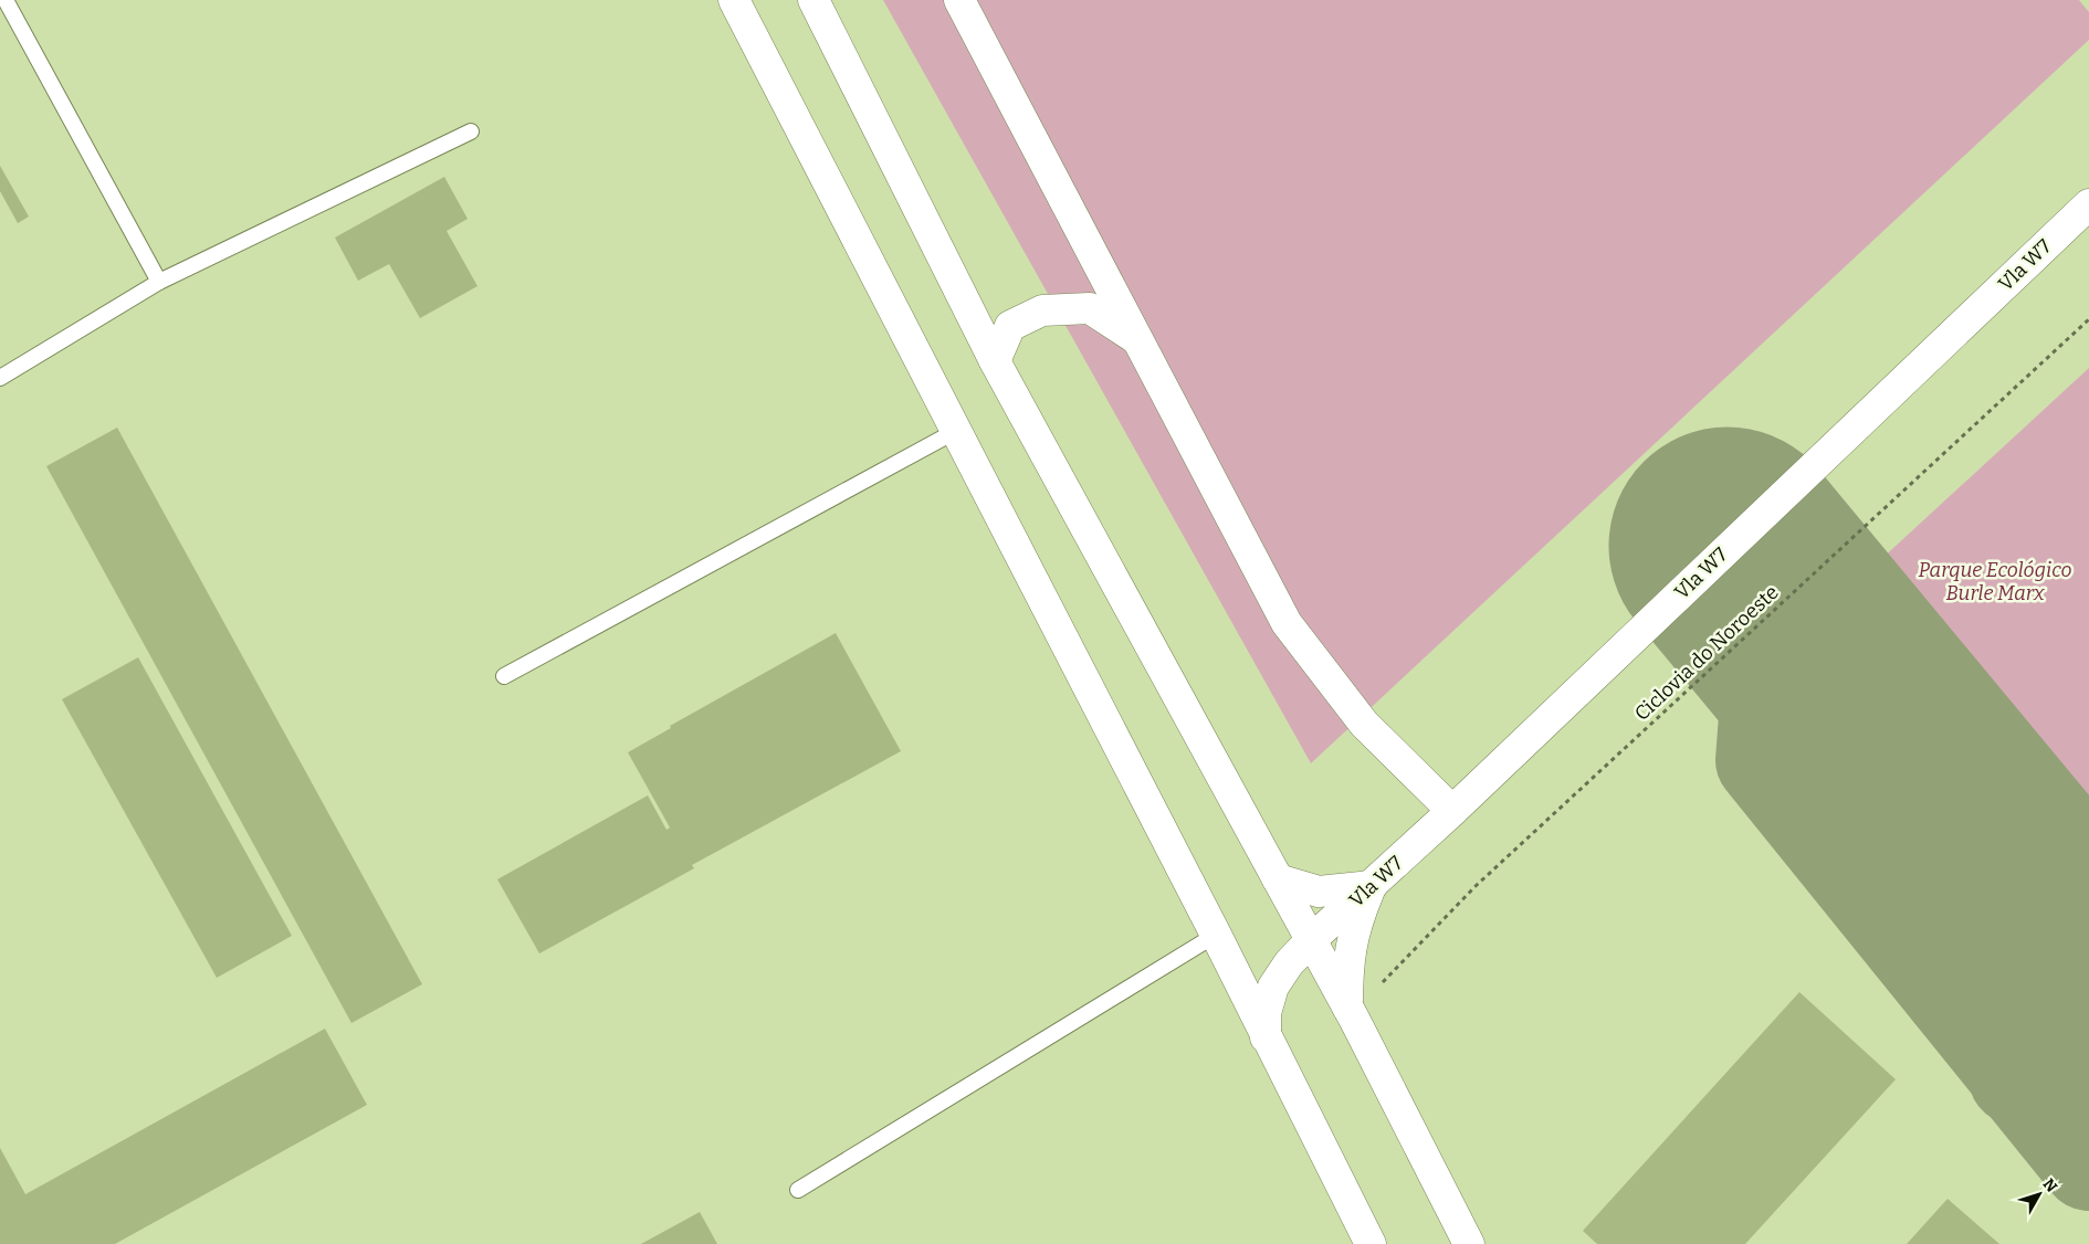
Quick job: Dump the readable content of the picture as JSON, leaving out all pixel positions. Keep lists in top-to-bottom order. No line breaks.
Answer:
{"streets":{"main road":["Vla W7"],"path":["Ciclovia do Noroeste"]},"parks":["Parque Ecológico Burle Marx"],"north":"top right"}
